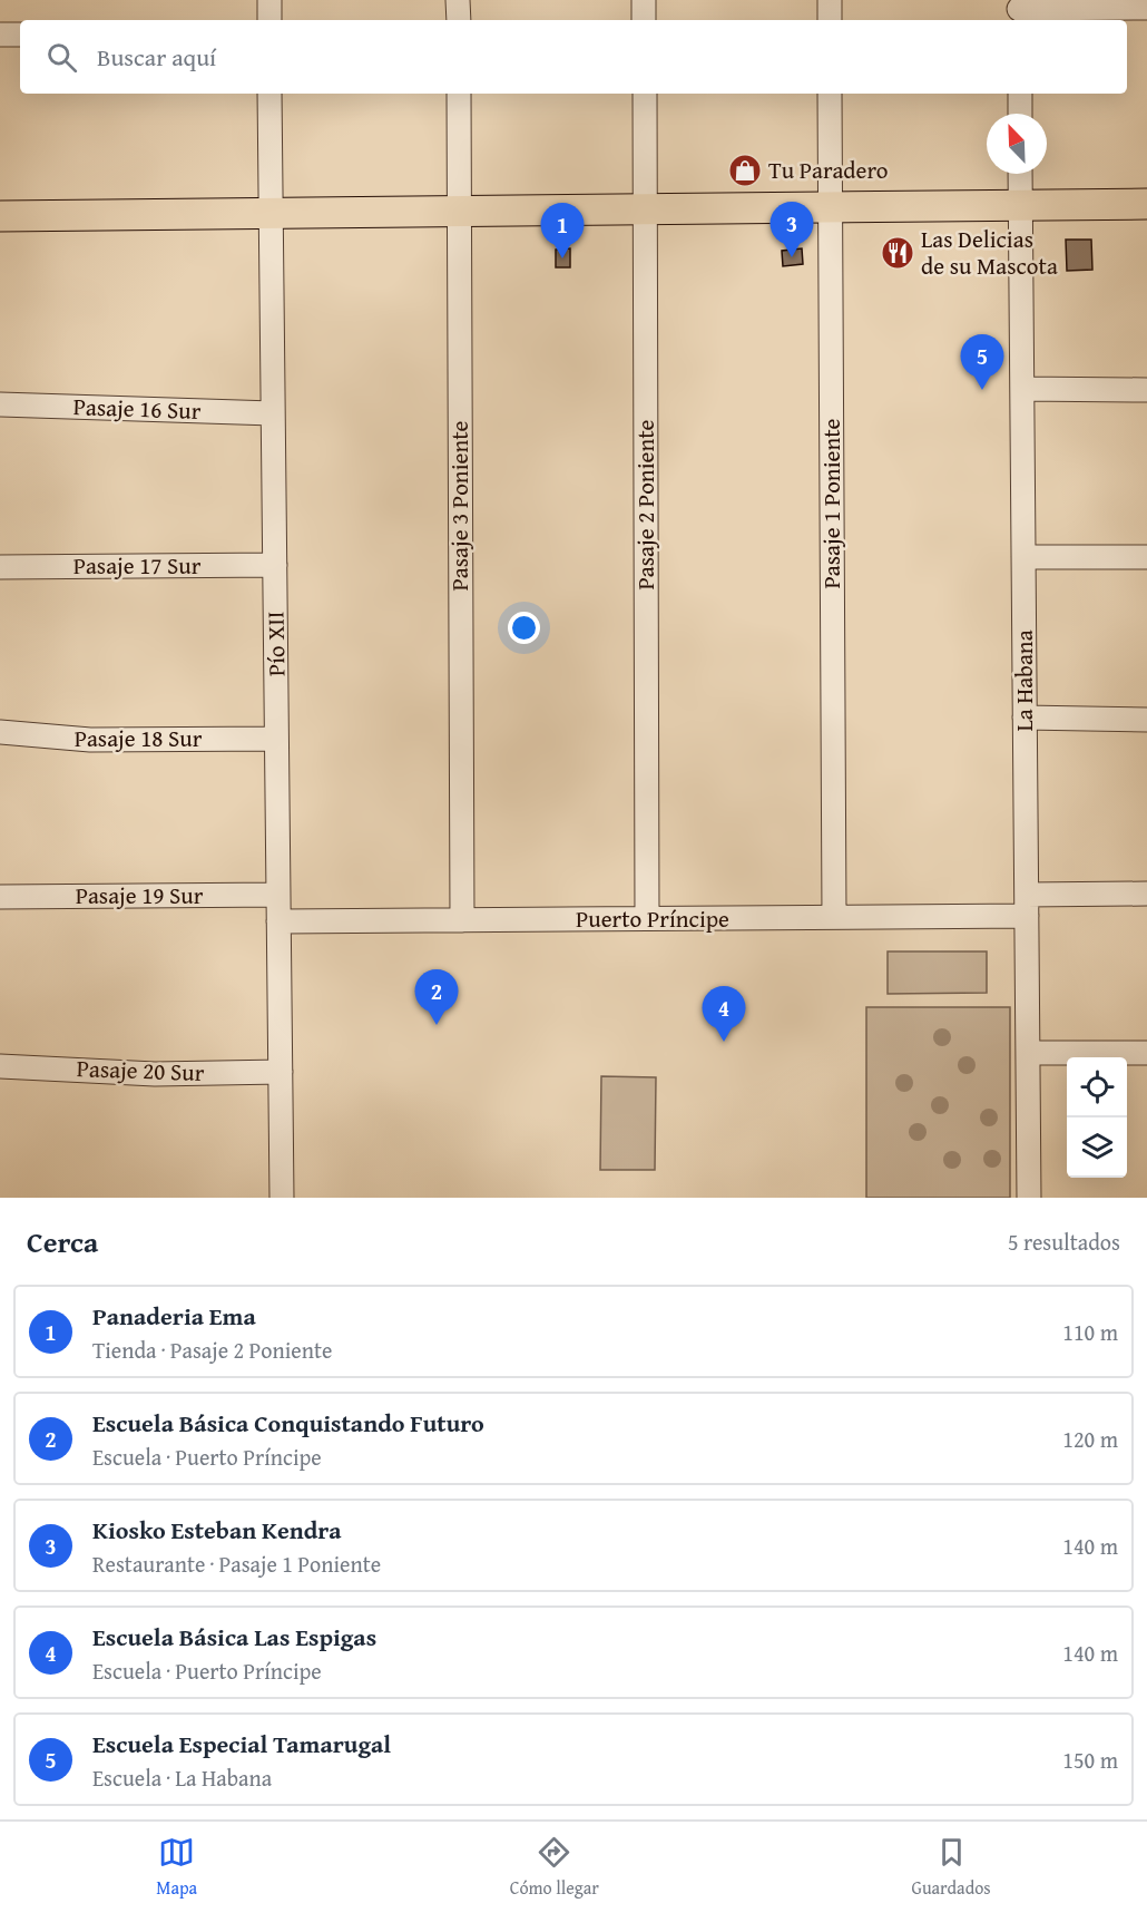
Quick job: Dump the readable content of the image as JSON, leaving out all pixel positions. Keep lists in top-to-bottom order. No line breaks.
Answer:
{"streets":{"street":["Pasaje 16 Sur","Pasaje 1 Poniente","Pasaje 2 Poniente","Pasaje 3 Poniente","Pasaje 17 Sur","Pío XII","La Habana","Pasaje 18 Sur","Pasaje 19 Sur","Puerto Príncipe","Pasaje 20 Sur"]},"crossings":[["Pasaje 16 Sur","Pío XII"],["Pasaje 1 Poniente","Puerto Príncipe"],["Pasaje 2 Poniente","Puerto Príncipe"],["Pasaje 3 Poniente","Puerto Príncipe"],["Pasaje 17 Sur","Pío XII"],["Pío XII","Pasaje 18 Sur"],["Pío XII","Pasaje 19 Sur"],["Pío XII","Puerto Príncipe"],["Pío XII","Pasaje 20 Sur"],["La Habana","Puerto Príncipe"]],"places":{"shop":["Tu Paradero"],"restaurant":["Las Delicias de su Mascota"]},"north":"top left","page":{"search":"Buscar aquí","pins":["3","1","5","2","4"],"heading":["Cerca","5 resultados"],"list":[{"mark":"1","name":"Panaderia Ema","note":"Tienda · Pasaje 2 Poniente","value":"110 m"},{"mark":"2","name":"Escuela Básica Conquistando Futuro","note":"Escuela · Puerto Príncipe","value":"120 m"},{"mark":"3","name":"Kiosko Esteban Kendra","note":"Restaurante · Pasaje 1 Poniente","value":"140 m"},{"mark":"4","name":"Escuela Básica Las Espigas","note":"Escuela · Puerto Príncipe","value":"140 m"},{"mark":"5","name":"Escuela Especial Tamarugal","note":"Escuela · La Habana","value":"150 m"}],"nav":["Mapa","Cómo llegar","Guardados"]}}
